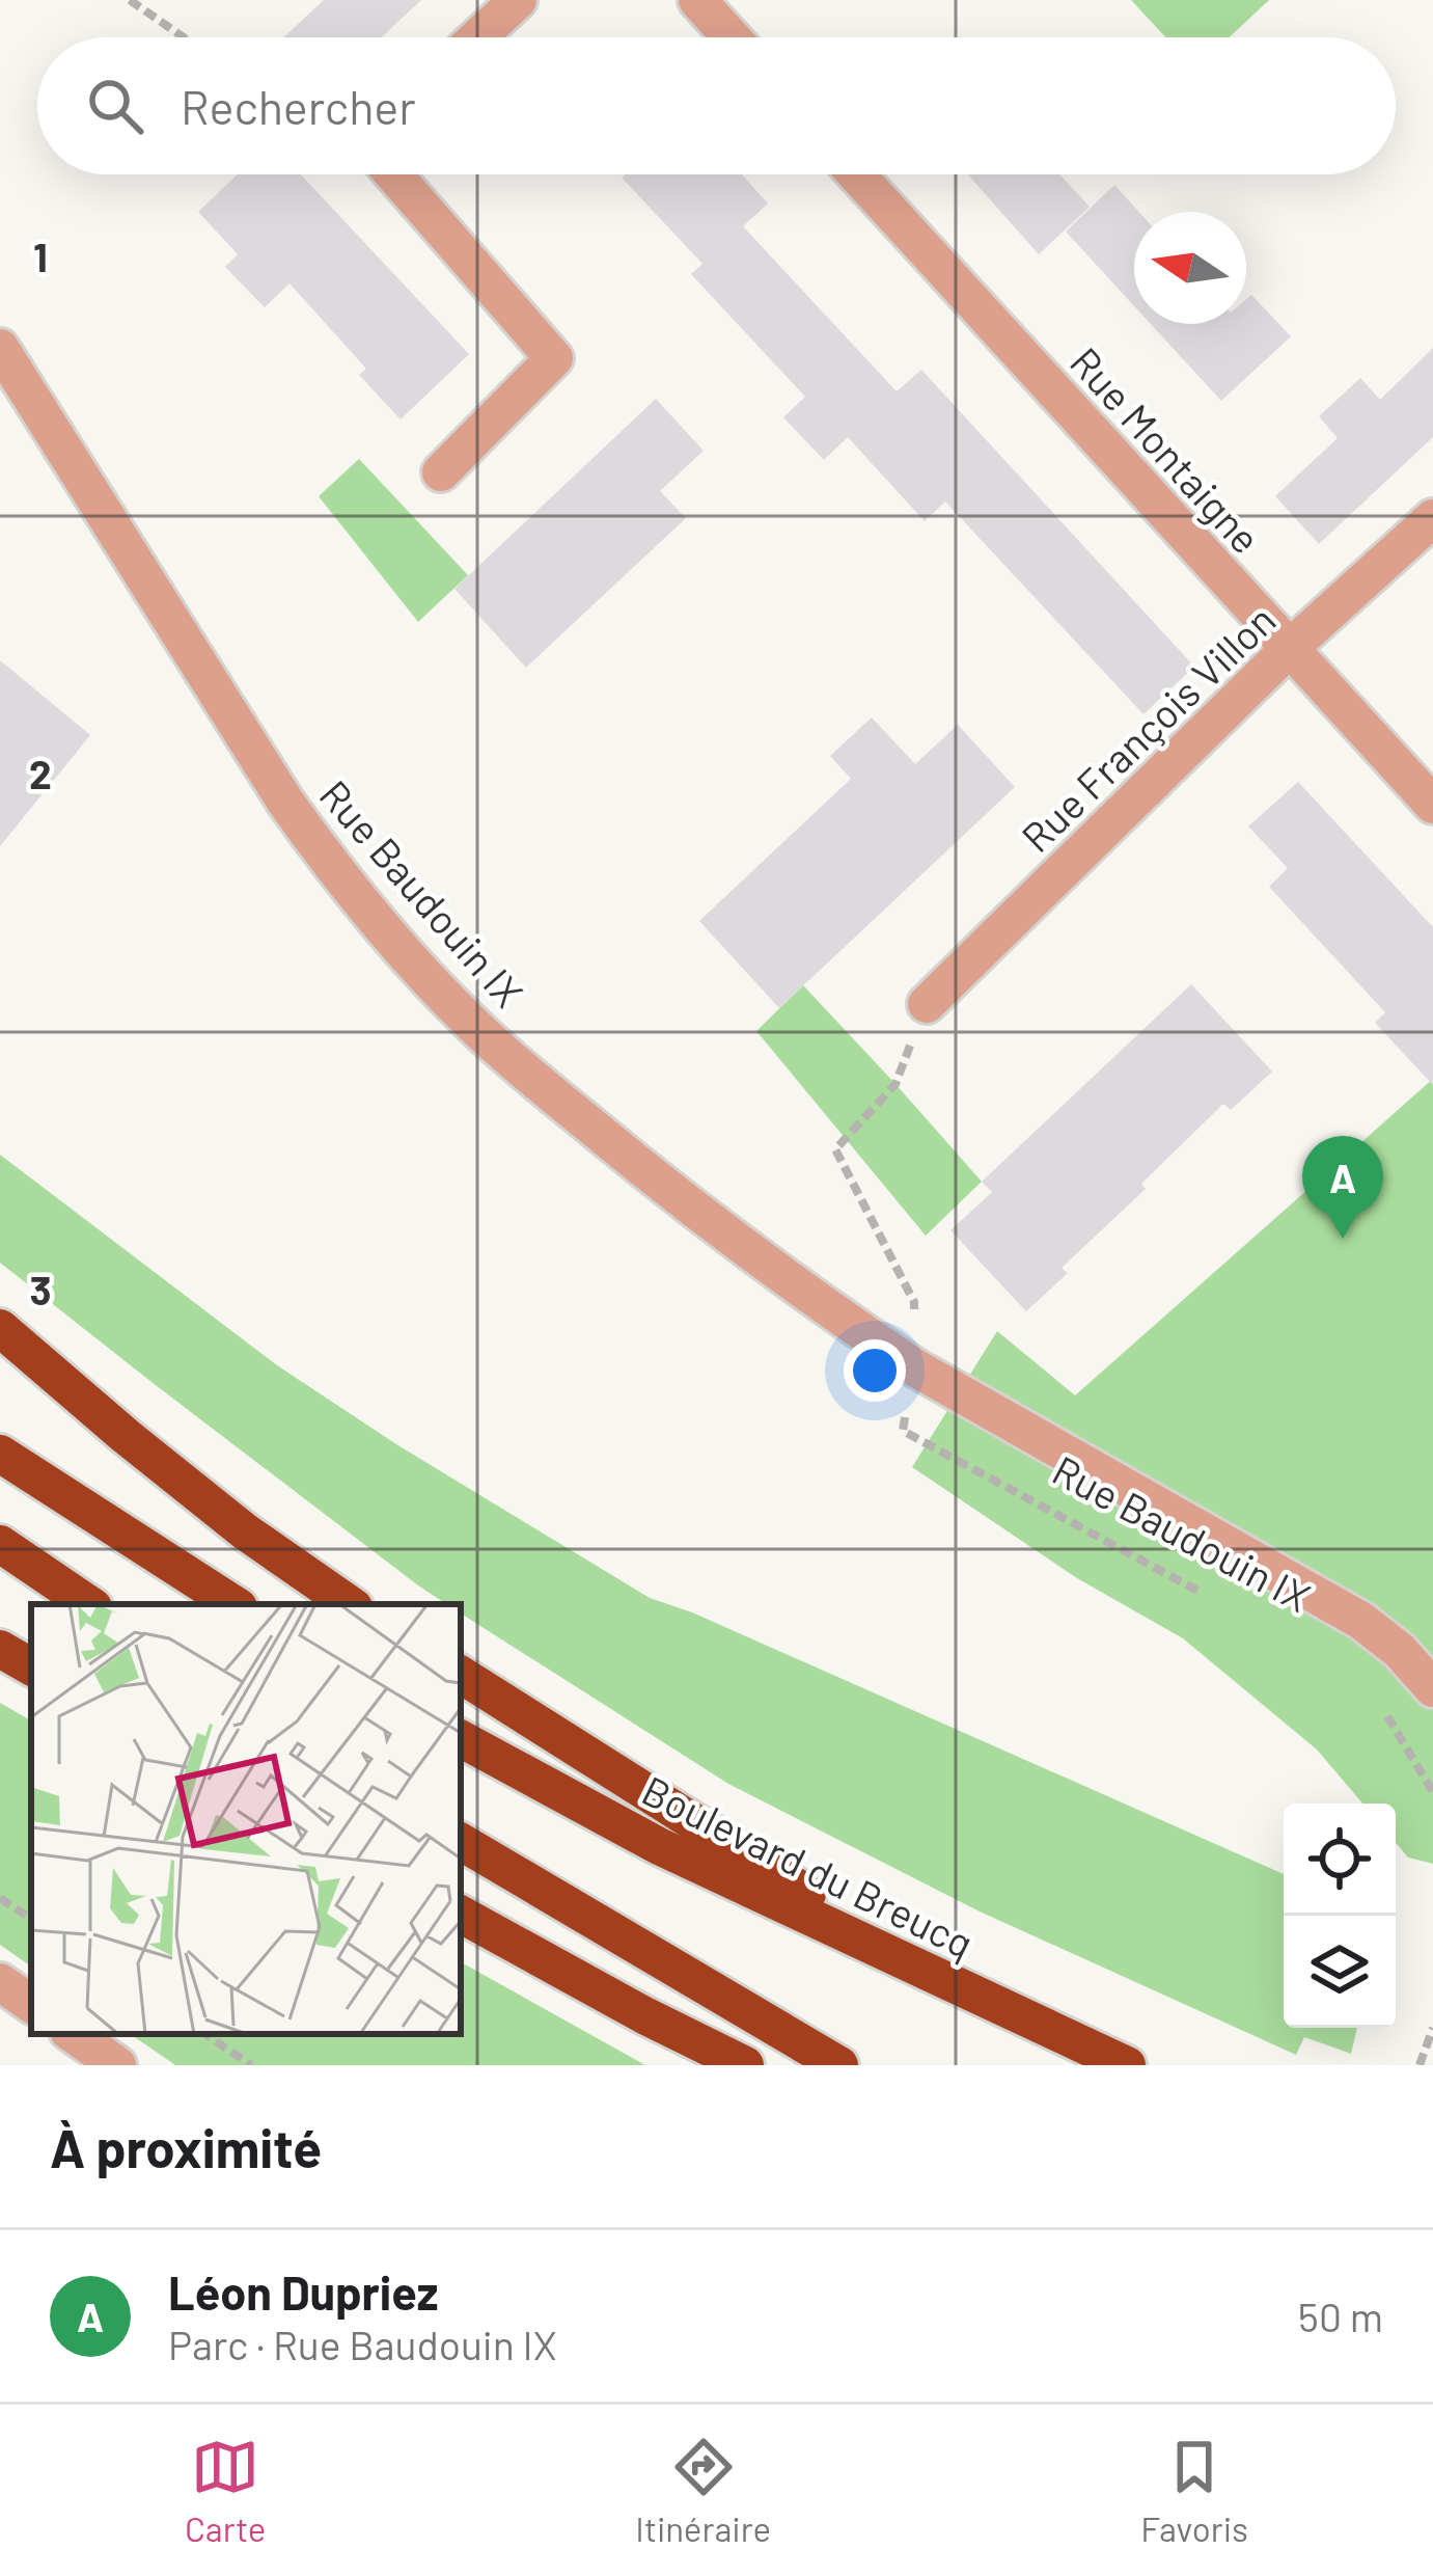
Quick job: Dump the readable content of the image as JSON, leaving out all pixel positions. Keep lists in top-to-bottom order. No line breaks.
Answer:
{"streets":{"highway":["Boulevard du Breucq"],"street":["Rue Montaigne","Rue François Villon","Rue Baudouin IX"]},"crossings":[["Rue Montaigne","Rue François Villon"]],"north":"left","page":{"search":"Rechercher","pins":"A","heading":"À proximité","list":[{"mark":"A","name":"Léon Dupriez","note":"Parc · Rue Baudouin IX","value":"50 m"}],"nav":["Carte","Itinéraire","Favoris"]},"grid":{"rows":["1","2","3"]}}
